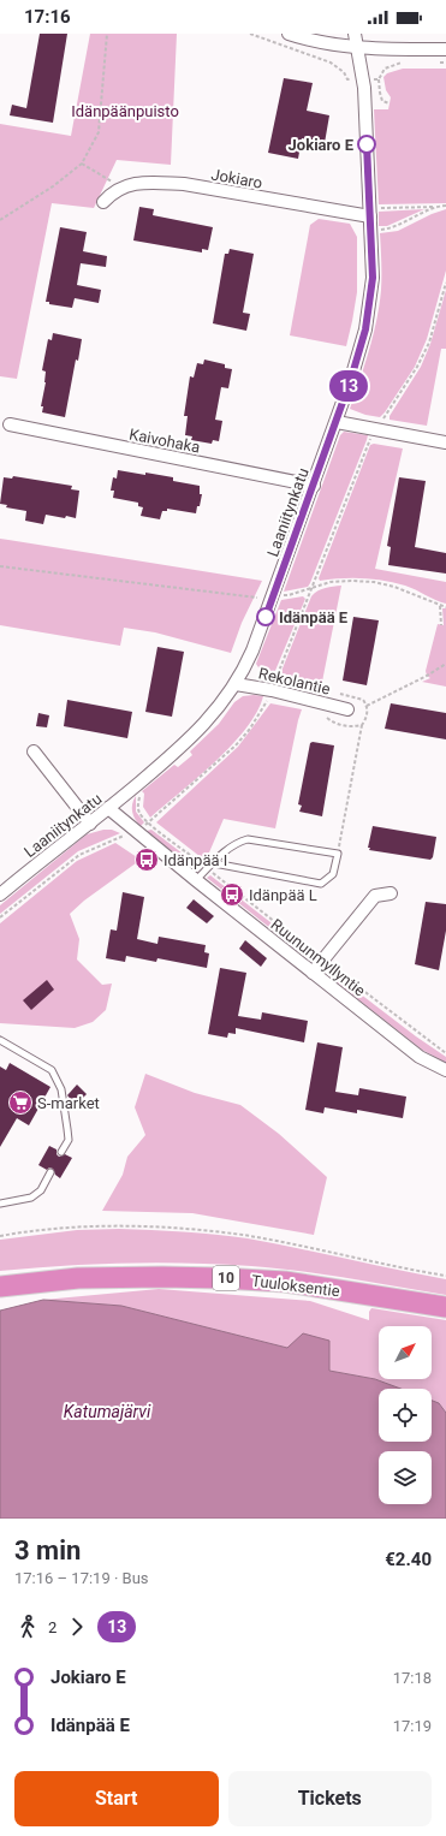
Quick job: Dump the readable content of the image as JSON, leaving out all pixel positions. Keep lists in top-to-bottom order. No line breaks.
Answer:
{"streets":{"highway":["10","Tuuloksentie"],"street":["Jokiaro","Kaivohaka","Laaniitynkatu","Rekolantie","Ruununmyllyntie"]},"crossings":[["Jokiaro","Laaniitynkatu"],["Kaivohaka","Laaniitynkatu"],["Laaniitynkatu","Rekolantie"],["Laaniitynkatu","Ruununmyllyntie"]],"water":["Katumajärvi"],"parks":["Idänpäänpuisto"],"places":{"other":["Jokiaro E","Idänpää E"],"bus stop":["Idänpää I","Idänpää L"],"supermarket":["S-market"]},"lines":["bus line 13"],"north":"top right","page":{"status":"17:16","on_map":"13","heading":["3 min","17:16 – 17:19 · Bus","€2.40"],"legs":["2","13"],"list":[{"name":"Jokiaro E","value":"17:18"},{"name":"Idänpää E","value":"17:19"}],"buttons":["Start","Tickets"]}}
